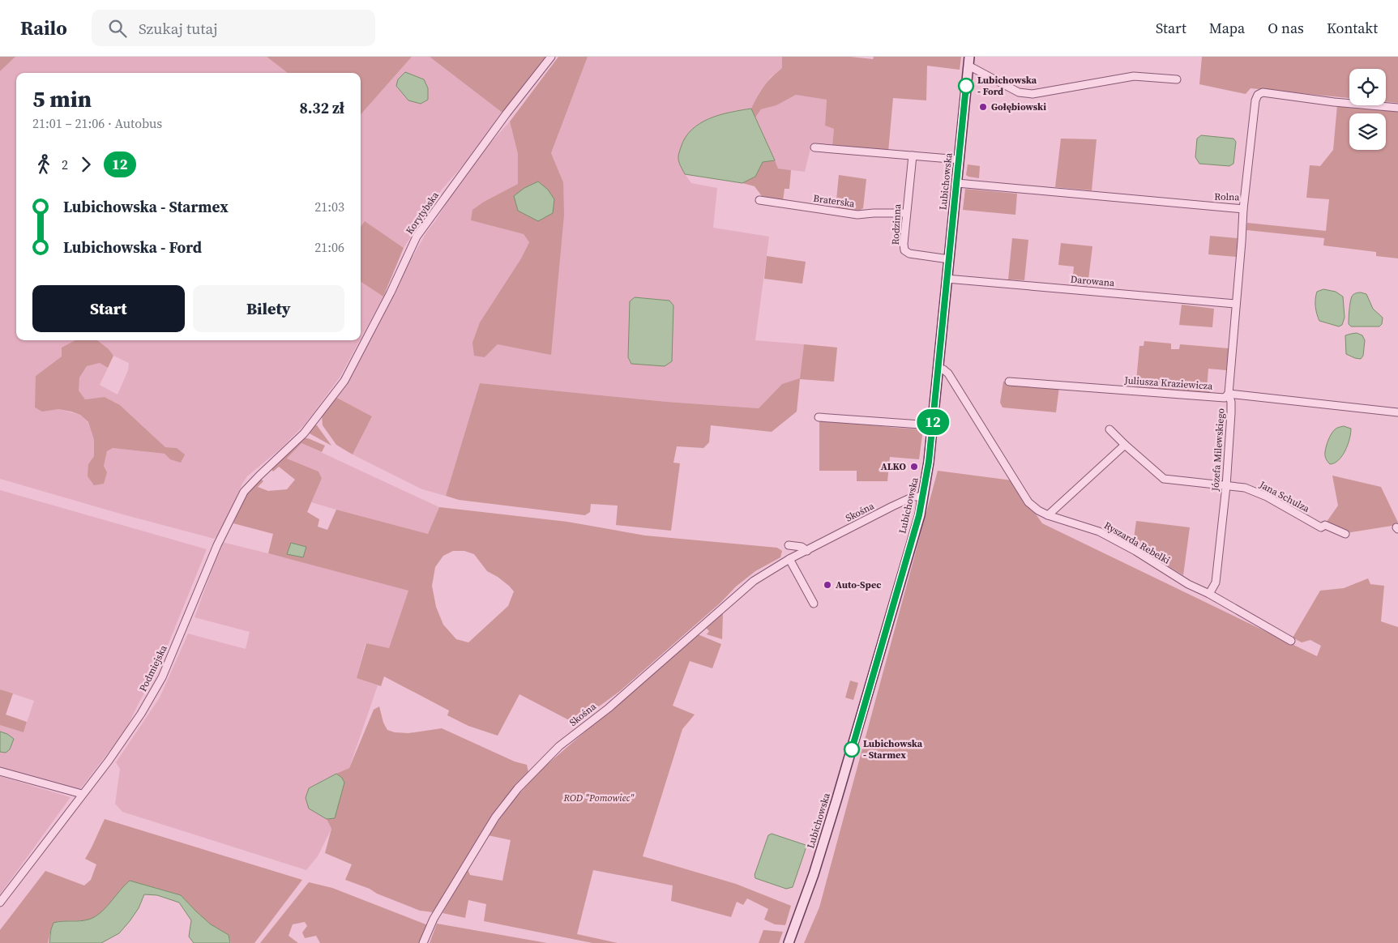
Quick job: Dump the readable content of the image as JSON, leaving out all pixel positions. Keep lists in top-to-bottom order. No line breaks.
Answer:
{"streets":{"street":["Lubichowska","Rolna","Braterska","Korytybska","Rodzinna","Darowana","Juliusza Kraziewicza","Józefa Milewskiego","Jana Schulza","Skośna","Ryszarda Rebelki","Podmiejska"]},"crossings":[["Lubichowska","Rolna"],["Lubichowska","Rodzinna"],["Lubichowska","Darowana"],["Lubichowska","Skośna"],["Lubichowska","Ryszarda Rebelki"],["Rolna","Józefa Milewskiego"],["Braterska","Rodzinna"],["Korytybska","Podmiejska"],["Darowana","Józefa Milewskiego"],["Juliusza Kraziewicza","Józefa Milewskiego"],["Józefa Milewskiego","Jana Schulza"],["Józefa Milewskiego","Ryszarda Rebelki"]],"parks":["ROD \"Pomowiec\""],"places":["Lubichowska - Ford","Gołębiowski","ALKO","Auto-Spec","Lubichowska - Starmex"],"lines":["bus line 12"],"page":{"header":"Railo","search":"Szukaj tutaj","nav":["Start","Mapa","O nas","Kontakt"],"on_map":"12","heading":["5 min","21:01 – 21:06 · Autobus","8.32 zł"],"legs":["2","12"],"list":[{"name":"Lubichowska - Starmex","value":"21:03"},{"name":"Lubichowska - Ford","value":"21:06"}],"buttons":["Start","Bilety"]}}
